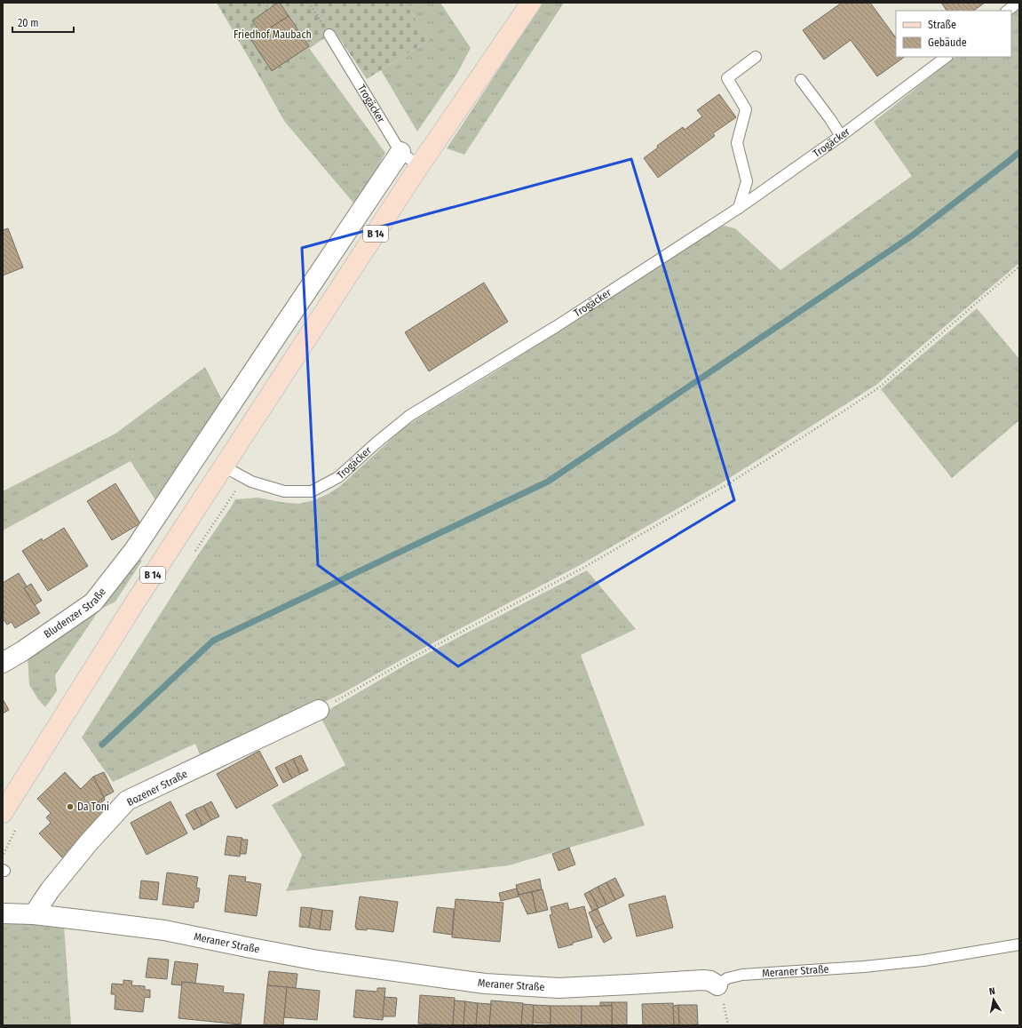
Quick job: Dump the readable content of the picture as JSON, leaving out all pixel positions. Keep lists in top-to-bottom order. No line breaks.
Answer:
{"streets":{"main road":["B 14"],"street":["Bludenzer Straße","Bozener Straße","Meraner Straße"],"lane":["Trogäcker"]},"crossings":[["Trogäcker","B 14"],["Trogäcker","Bludenzer Straße"],["Bozener Straße","Meraner Straße"]],"parks":["Friedhof Maubach"],"places":["Da Toni"],"legend":["Straße","Gebäude"],"scale_bar":"20 m","north":"top"}
